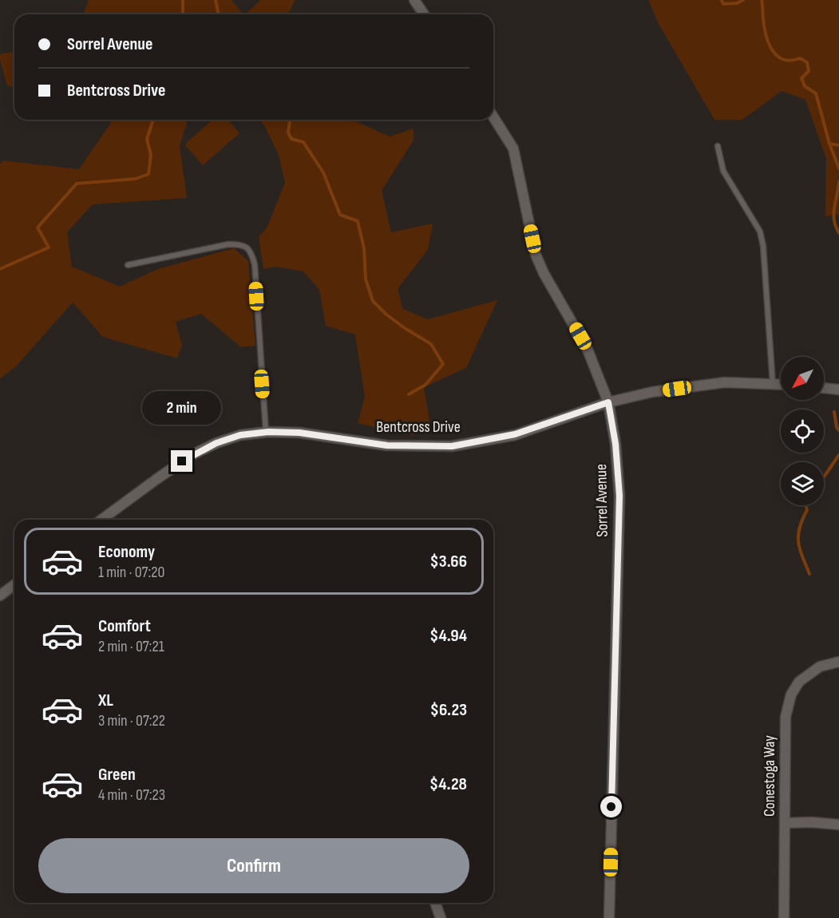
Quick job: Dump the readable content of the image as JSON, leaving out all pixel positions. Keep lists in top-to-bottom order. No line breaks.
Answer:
{"streets":{"street":["Bentcross Drive","Sorrel Avenue","Conestoga Way"]},"crossings":[["Bentcross Drive","Sorrel Avenue"]],"north":"bottom left","page":{"banner":["Sorrel Avenue","Bentcross Drive"],"bubble":"2 min","list":[{"name":"Economy","note":"1 min · 07:20","value":"$3.66"},{"name":"Comfort","note":"2 min · 07:21","value":"$4.94"},{"name":"XL","note":"3 min · 07:22","value":"$6.23"},{"name":"Green","note":"4 min · 07:23","value":"$4.28"}],"buttons":"Confirm"}}
